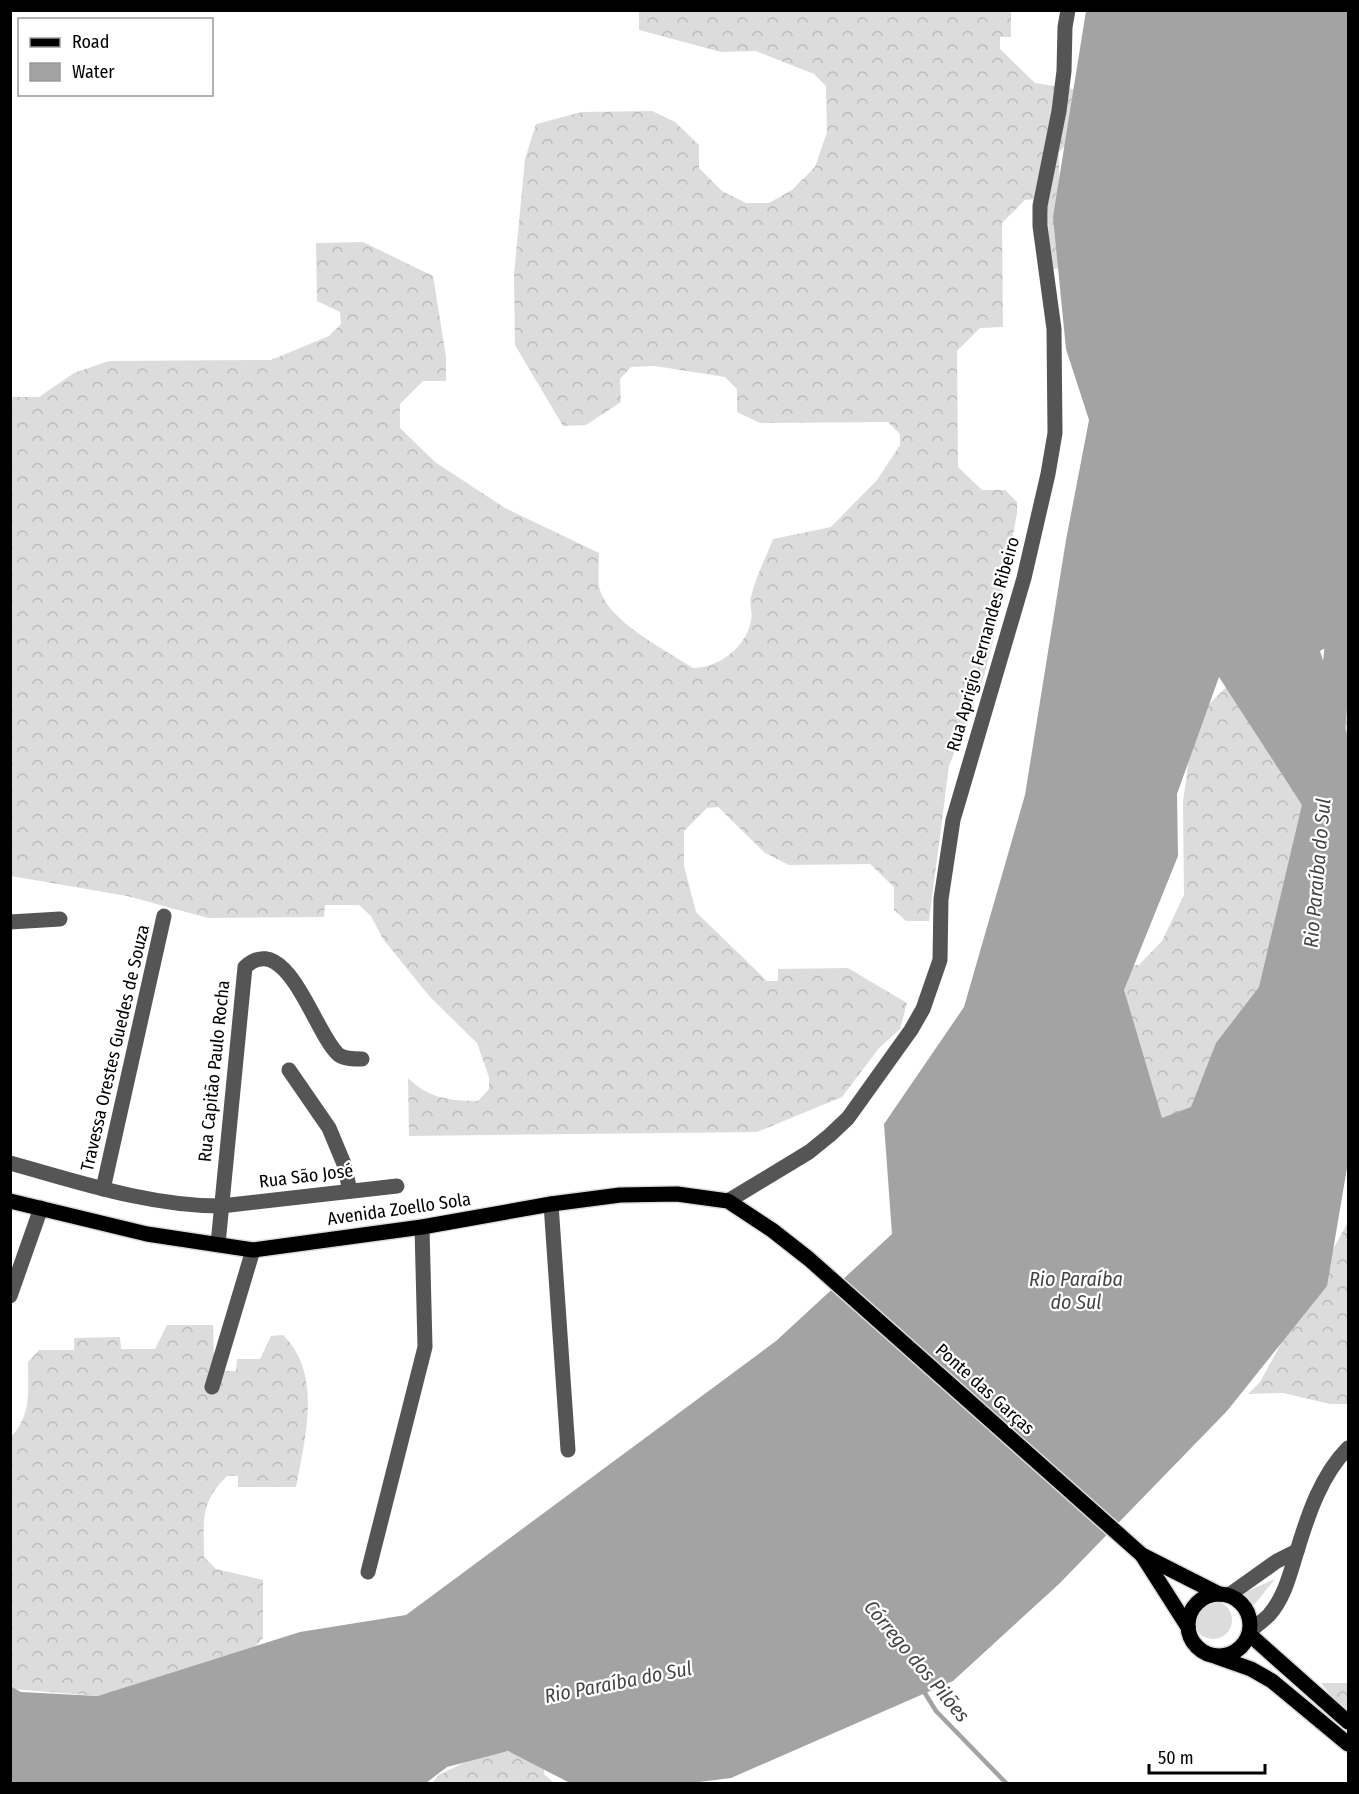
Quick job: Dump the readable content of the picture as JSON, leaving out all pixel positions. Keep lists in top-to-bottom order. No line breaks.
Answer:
{"streets":{"main road":["Avenida Zoello Sola","Ponte das Garças"],"street":["Rua Aprigio Fernandes Ribeiro","Travessa Orestes Guedes de Souza","Rua Capitão Paulo Rocha","Rua São José"]},"crossings":[["Rua Aprigio Fernandes Ribeiro","Avenida Zoello Sola"],["Travessa Orestes Guedes de Souza","Rua São José"],["Rua Capitão Paulo Rocha","Rua São José"],["Avenida Zoello Sola","Ponte das Garças"]],"water":["Rio Paraíba do Sul","Córrego dos Pilões"],"legend":["Road","Water"],"scale_bar":"50 m"}
